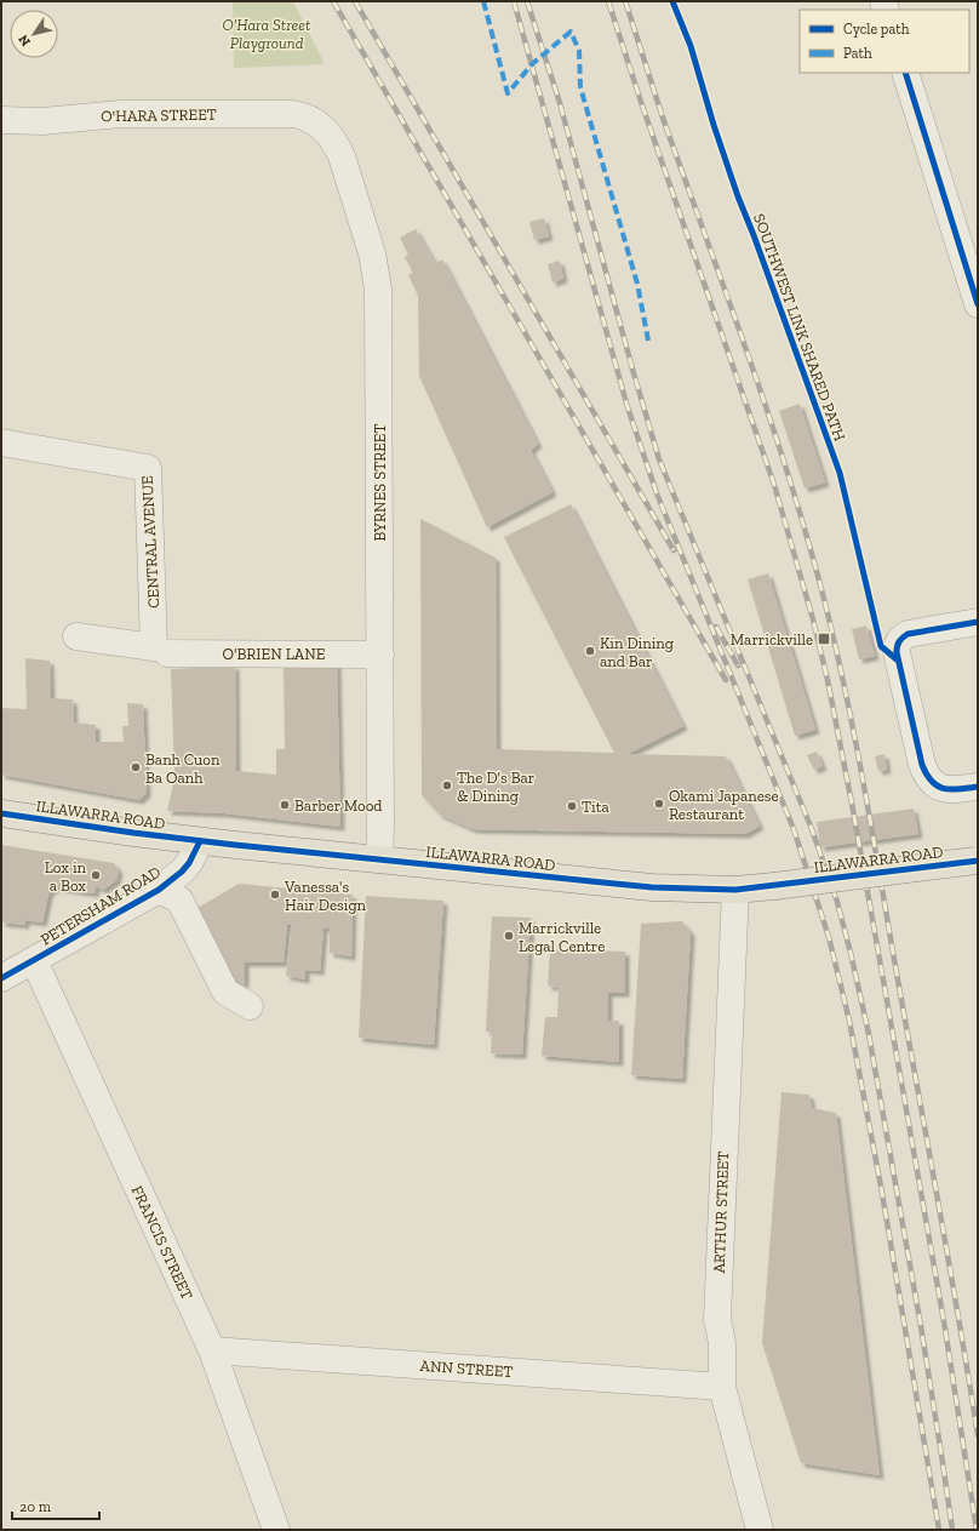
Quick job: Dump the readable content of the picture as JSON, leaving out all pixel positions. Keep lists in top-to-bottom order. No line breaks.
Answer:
{"streets":{"main road":["ILLAWARRA ROAD"],"street":["O'HARA STREET","BYRNES STREET","CENTRAL AVENUE","O'BRIEN LANE","PETERSHAM ROAD","ARTHUR STREET","FRANCIS STREET","ANN STREET"],"cycle path":["SOUTHWEST LINK SHARED PATH"]},"crossings":[["O'HARA STREET","BYRNES STREET"],["BYRNES STREET","O'BRIEN LANE"],["BYRNES STREET","ILLAWARRA ROAD"],["CENTRAL AVENUE","O'BRIEN LANE"],["ILLAWARRA ROAD","PETERSHAM ROAD"],["ILLAWARRA ROAD","ARTHUR STREET"],["PETERSHAM ROAD","FRANCIS STREET"],["ARTHUR STREET","ANN STREET"],["FRANCIS STREET","ANN STREET"]],"parks":["O'Hara Street Playground"],"places":{"transit":["Marrickville"],"other":["Kin Dining and Bar","Banh Cuon Ba Oanh","The D's Bar & Dining","Okami Japanese Restaurant","Barber Mood","Tita","Lox in a Box","Vanessa's Hair Design","Marrickville Legal Centre"]},"legend":["Cycle path","Path"],"scale_bar":"20 m","north":"bottom left"}
